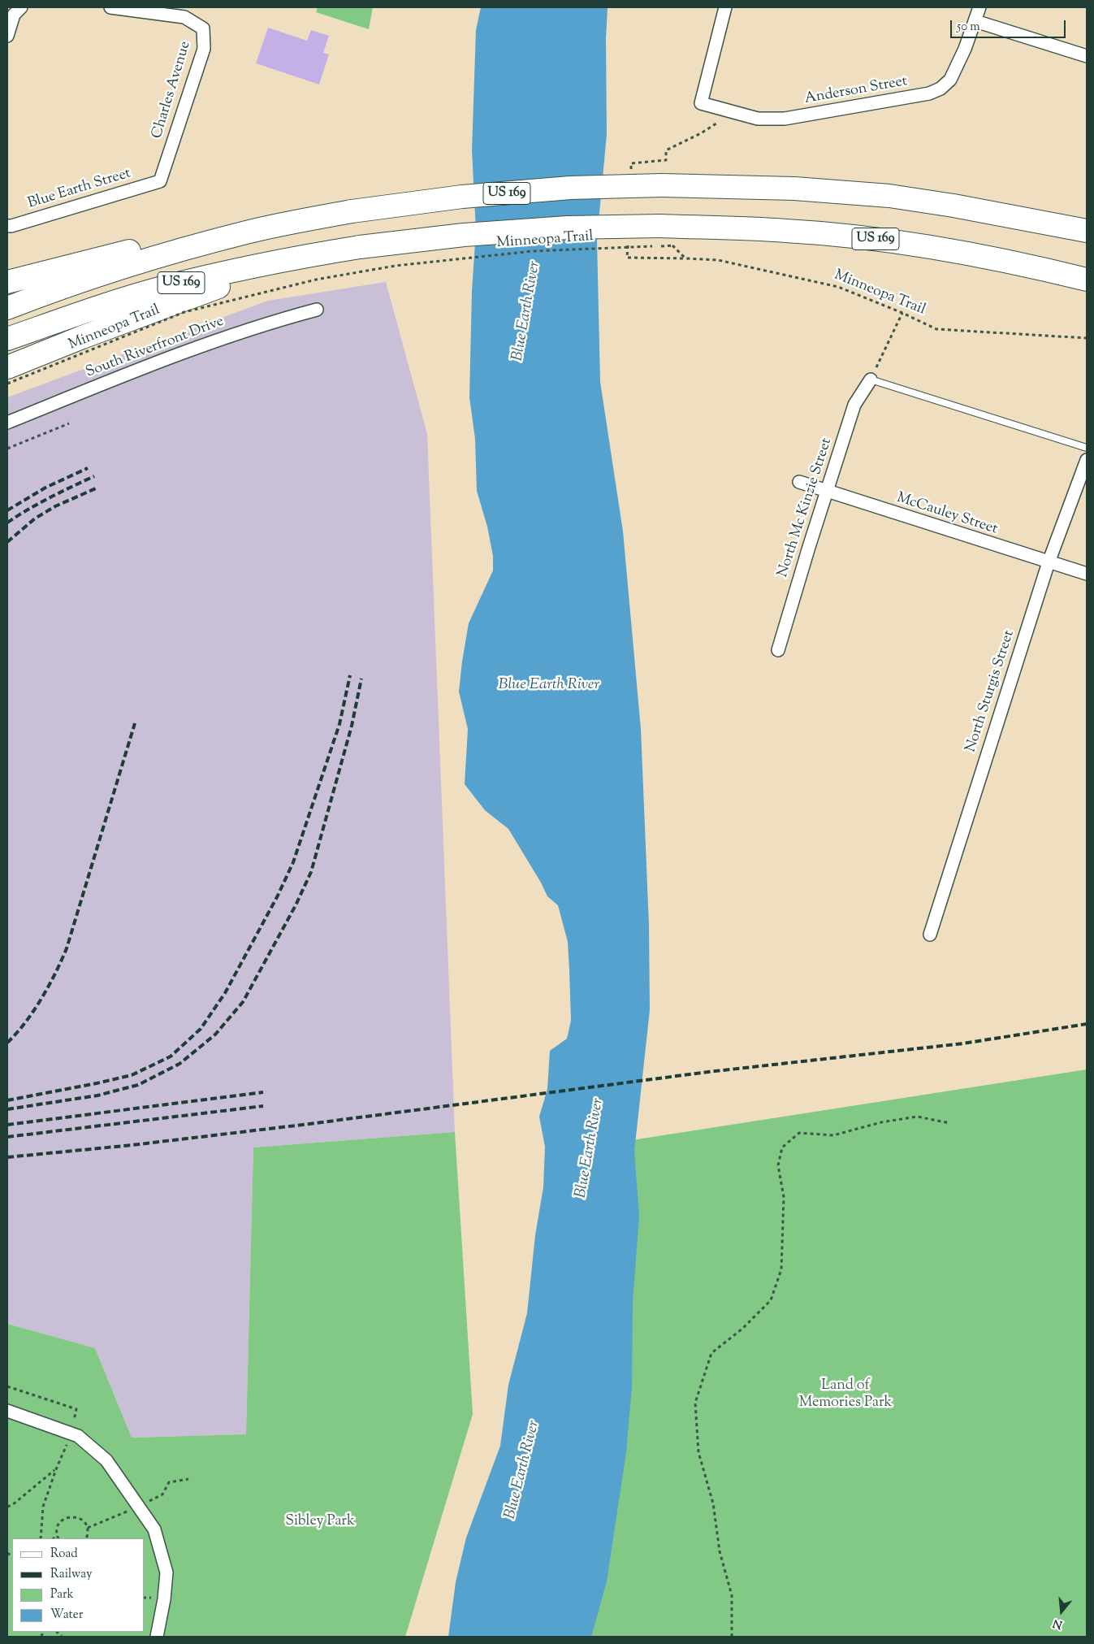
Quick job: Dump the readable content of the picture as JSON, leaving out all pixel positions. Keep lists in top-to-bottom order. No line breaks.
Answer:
{"streets":{"highway":["US 169"],"street":["Charles Avenue","Anderson Street","Blue Earth Street","South Riverfront Drive","North Mc Kinzie Street","McCauley Street","North Sturgis Street"],"path":["Minneopa Trail"]},"crossings":[["Charles Avenue","Blue Earth Street"],["North Mc Kinzie Street","McCauley Street"],["McCauley Street","North Sturgis Street"]],"water":["Blue Earth River"],"parks":["Land of Memories Park","Sibley Park"],"legend":["Road","Railway","Park","Water"],"scale_bar":"50 m","north":"bottom"}
